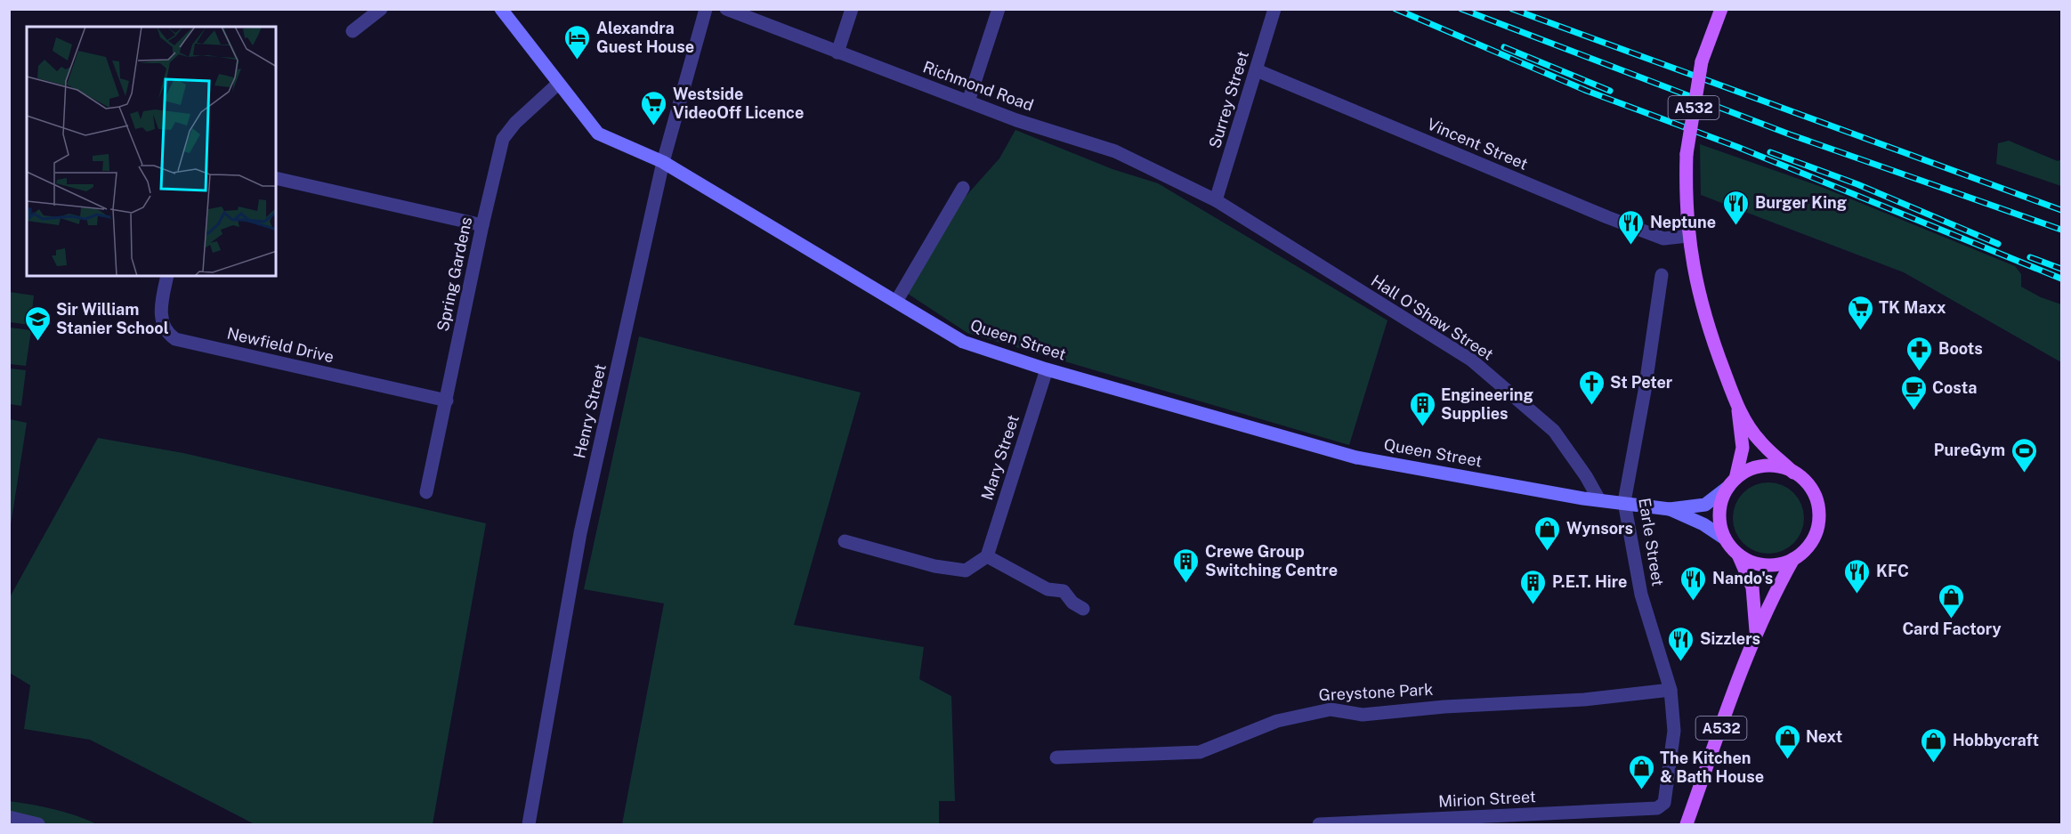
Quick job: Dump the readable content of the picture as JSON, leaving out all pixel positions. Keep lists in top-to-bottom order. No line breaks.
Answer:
{"streets":{"main road":["A532"],"street":["Richmond Road","Surrey Street","Vincent Street","Spring Gardens","Hall O'Shaw Street","Queen Street","Newfield Drive","Henry Street","Mary Street","Earle Street","Greystone Park","Mirion Street"]},"crossings":[["Richmond Road","Surrey Street"],["Richmond Road","Hall O'Shaw Street"],["Surrey Street","Vincent Street"],["Surrey Street","Hall O'Shaw Street"],["A532","Vincent Street"],["Spring Gardens","Queen Street"],["Spring Gardens","Newfield Drive"],["Hall O'Shaw Street","Queen Street"],["Queen Street","Henry Street"],["Queen Street","Mary Street"],["Queen Street","Earle Street"],["Earle Street","Greystone Park"],["Earle Street","Mirion Street"]],"places":{"hotel":["Alexandra Guest House"],"supermarket":["Westside VideoOff Licence","TK Maxx"],"restaurant":["Burger King","Neptune","KFC","Nando's","Sizzlers"],"school or university":["Sir William Stanier School"],"pharmacy":["Boots"],"church":["St Peter"],"cafe":["Costa"],"building":["Engineering Supplies","Crewe Group Switching Centre","P.E.T. Hire"],"sports":["PureGym"],"shop":["Wynsors","Card Factory","Next","Hobbycraft","The Kitchen & Bath House"]}}
